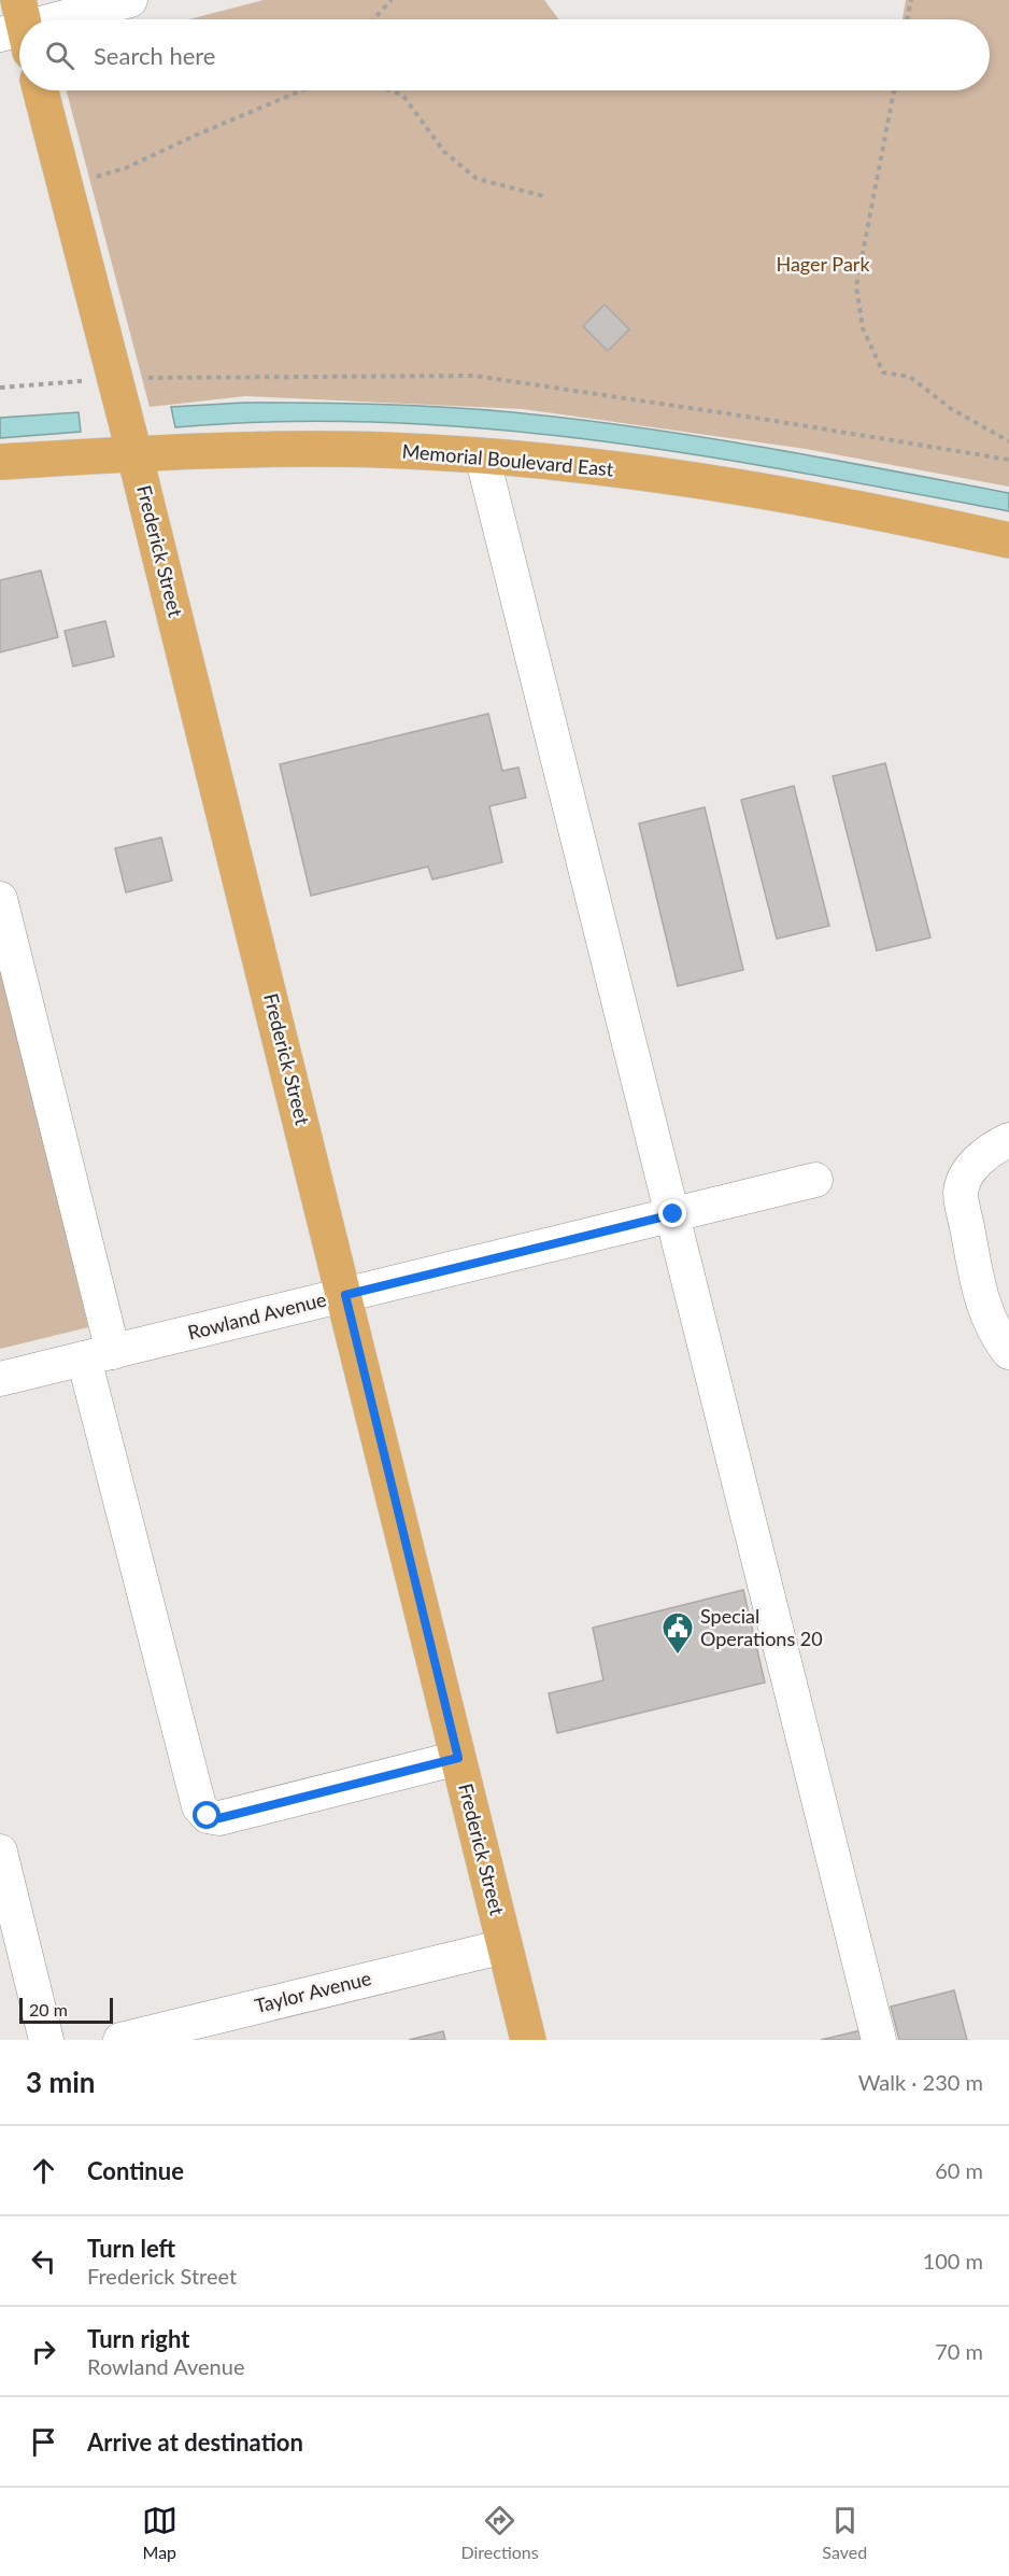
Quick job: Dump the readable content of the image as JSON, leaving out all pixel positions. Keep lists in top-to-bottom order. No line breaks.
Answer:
{"streets":{"main road":["Memorial Boulevard East","Frederick Street"],"street":["Rowland Avenue","Taylor Avenue"]},"crossings":[["Memorial Boulevard East","Frederick Street"],["Frederick Street","Rowland Avenue"],["Frederick Street","Taylor Avenue"]],"parks":["Hager Park"],"places":{"public building":["Special Operations 20"]},"scale_bar":"20 m","page":{"search":"Search here","scale":"20 m","heading":["3 min","Walk · 230 m"],"list":[["Continue","60 m"],["Turn left","Frederick Street","100 m"],["Turn right","Rowland Avenue","70 m"],"Arrive at destination"],"nav":["Map","Directions","Saved"]}}
